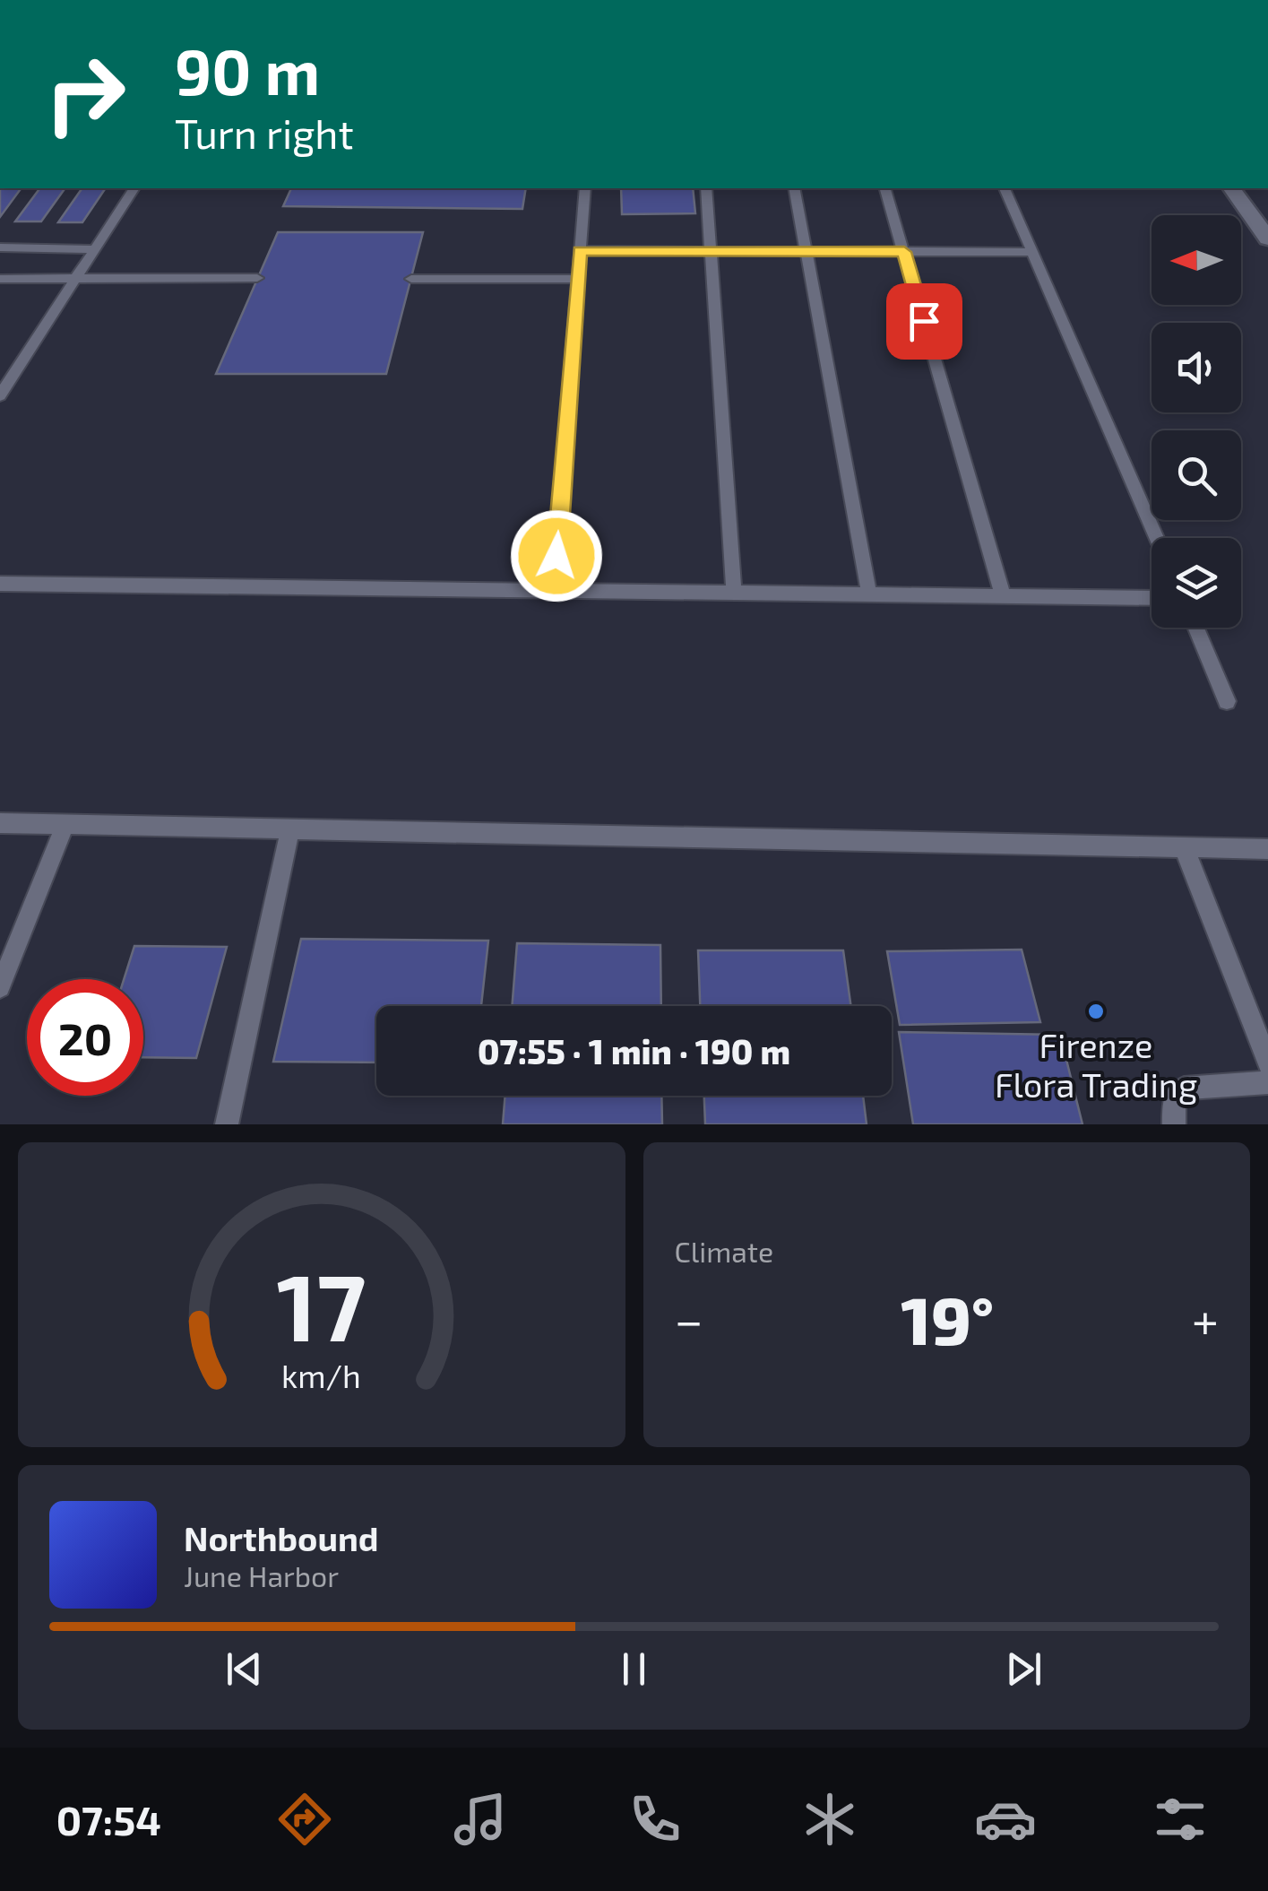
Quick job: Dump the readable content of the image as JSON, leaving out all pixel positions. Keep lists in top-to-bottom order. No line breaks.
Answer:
{"places":["Firenze Flora Trading"],"north":"left","page":{"turn":["90 m","Turn right"],"limit":"20","trip":"07:55 · 1 min · 190 m","tile":"Climate","heat":["−","19°","+"],"song":["Northbound","June Harbor"],"tabs":"07:54","gauge":["17","km/h"]}}
